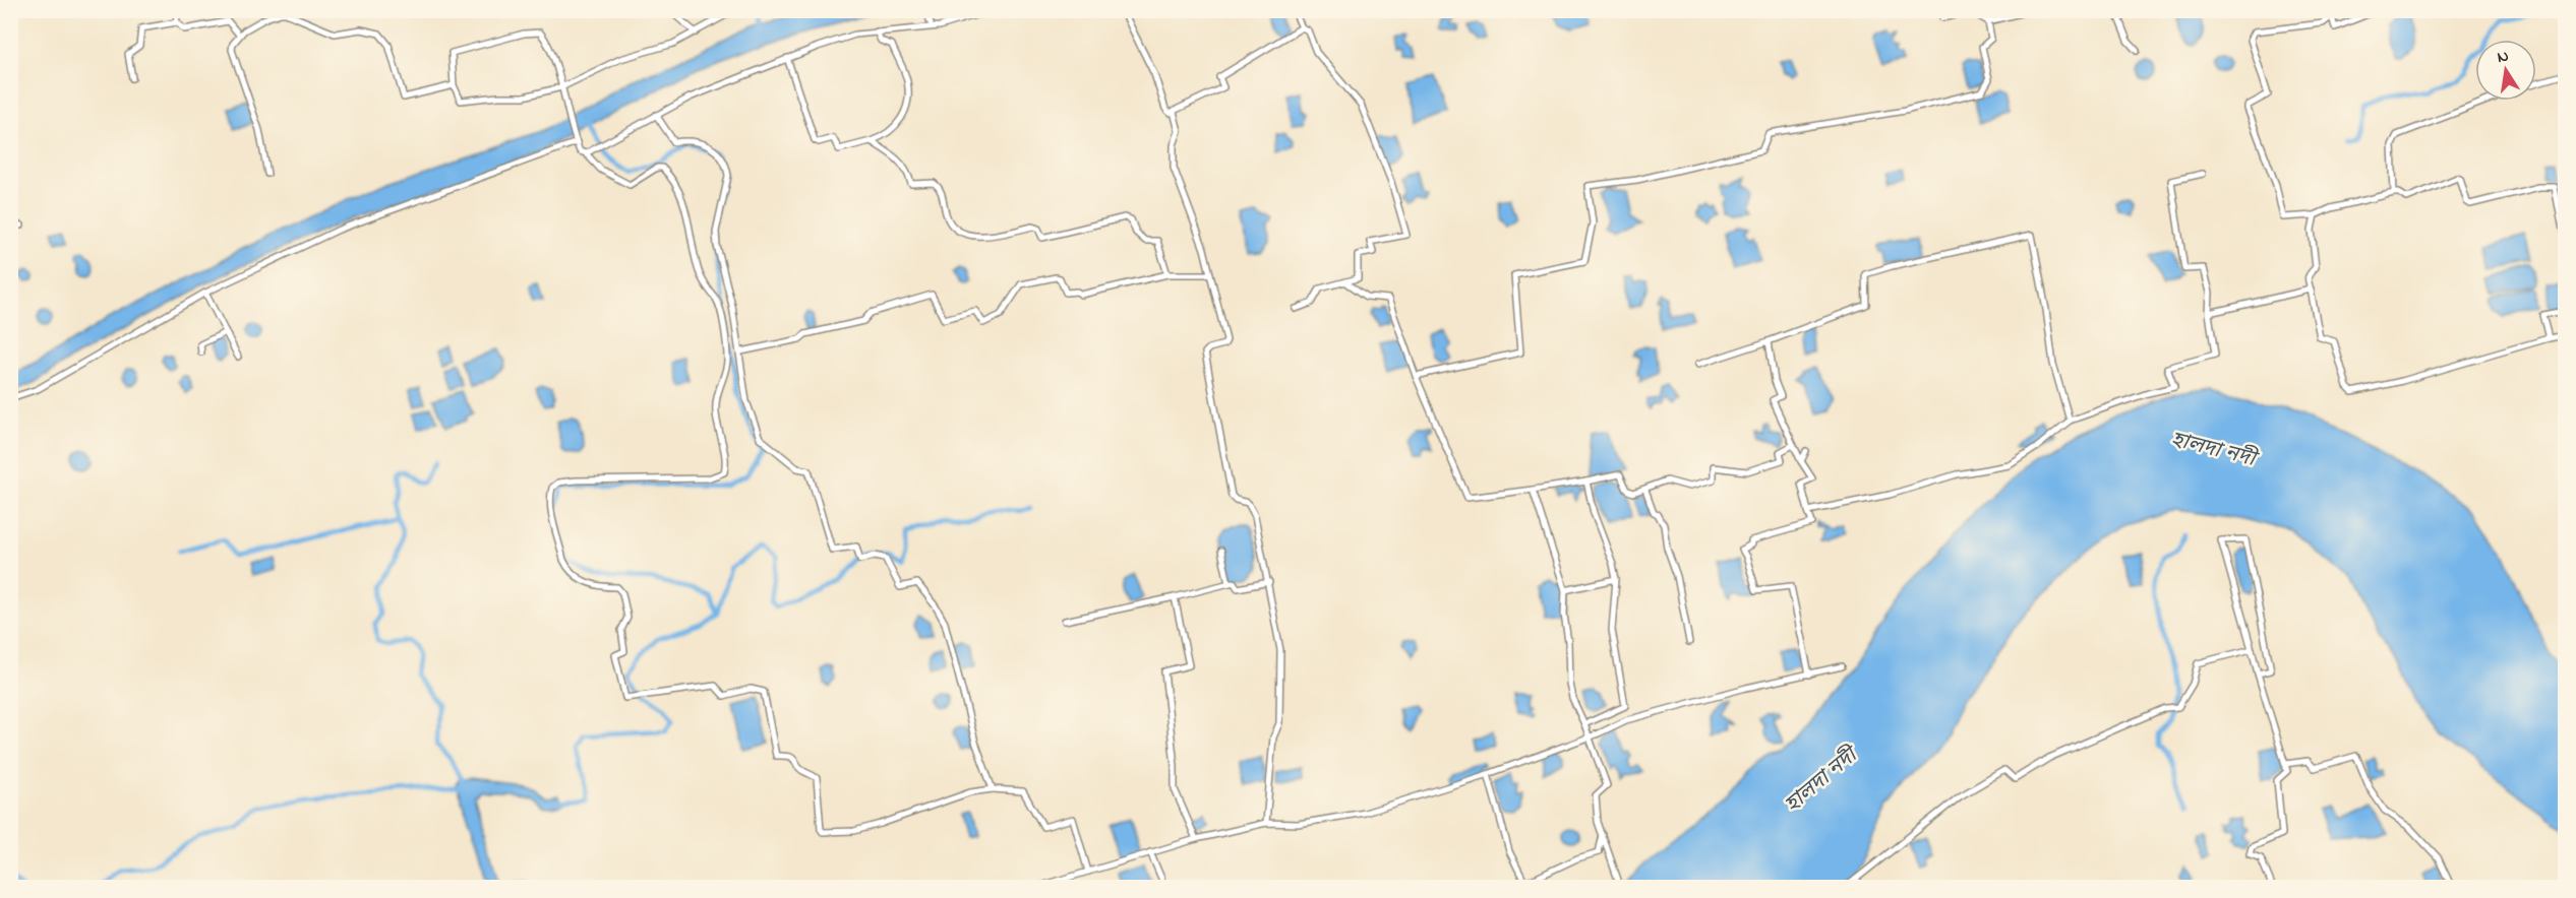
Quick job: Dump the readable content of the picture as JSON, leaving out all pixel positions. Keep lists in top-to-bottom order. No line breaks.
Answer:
{"water":["হালদা নদী"],"north":"top"}
